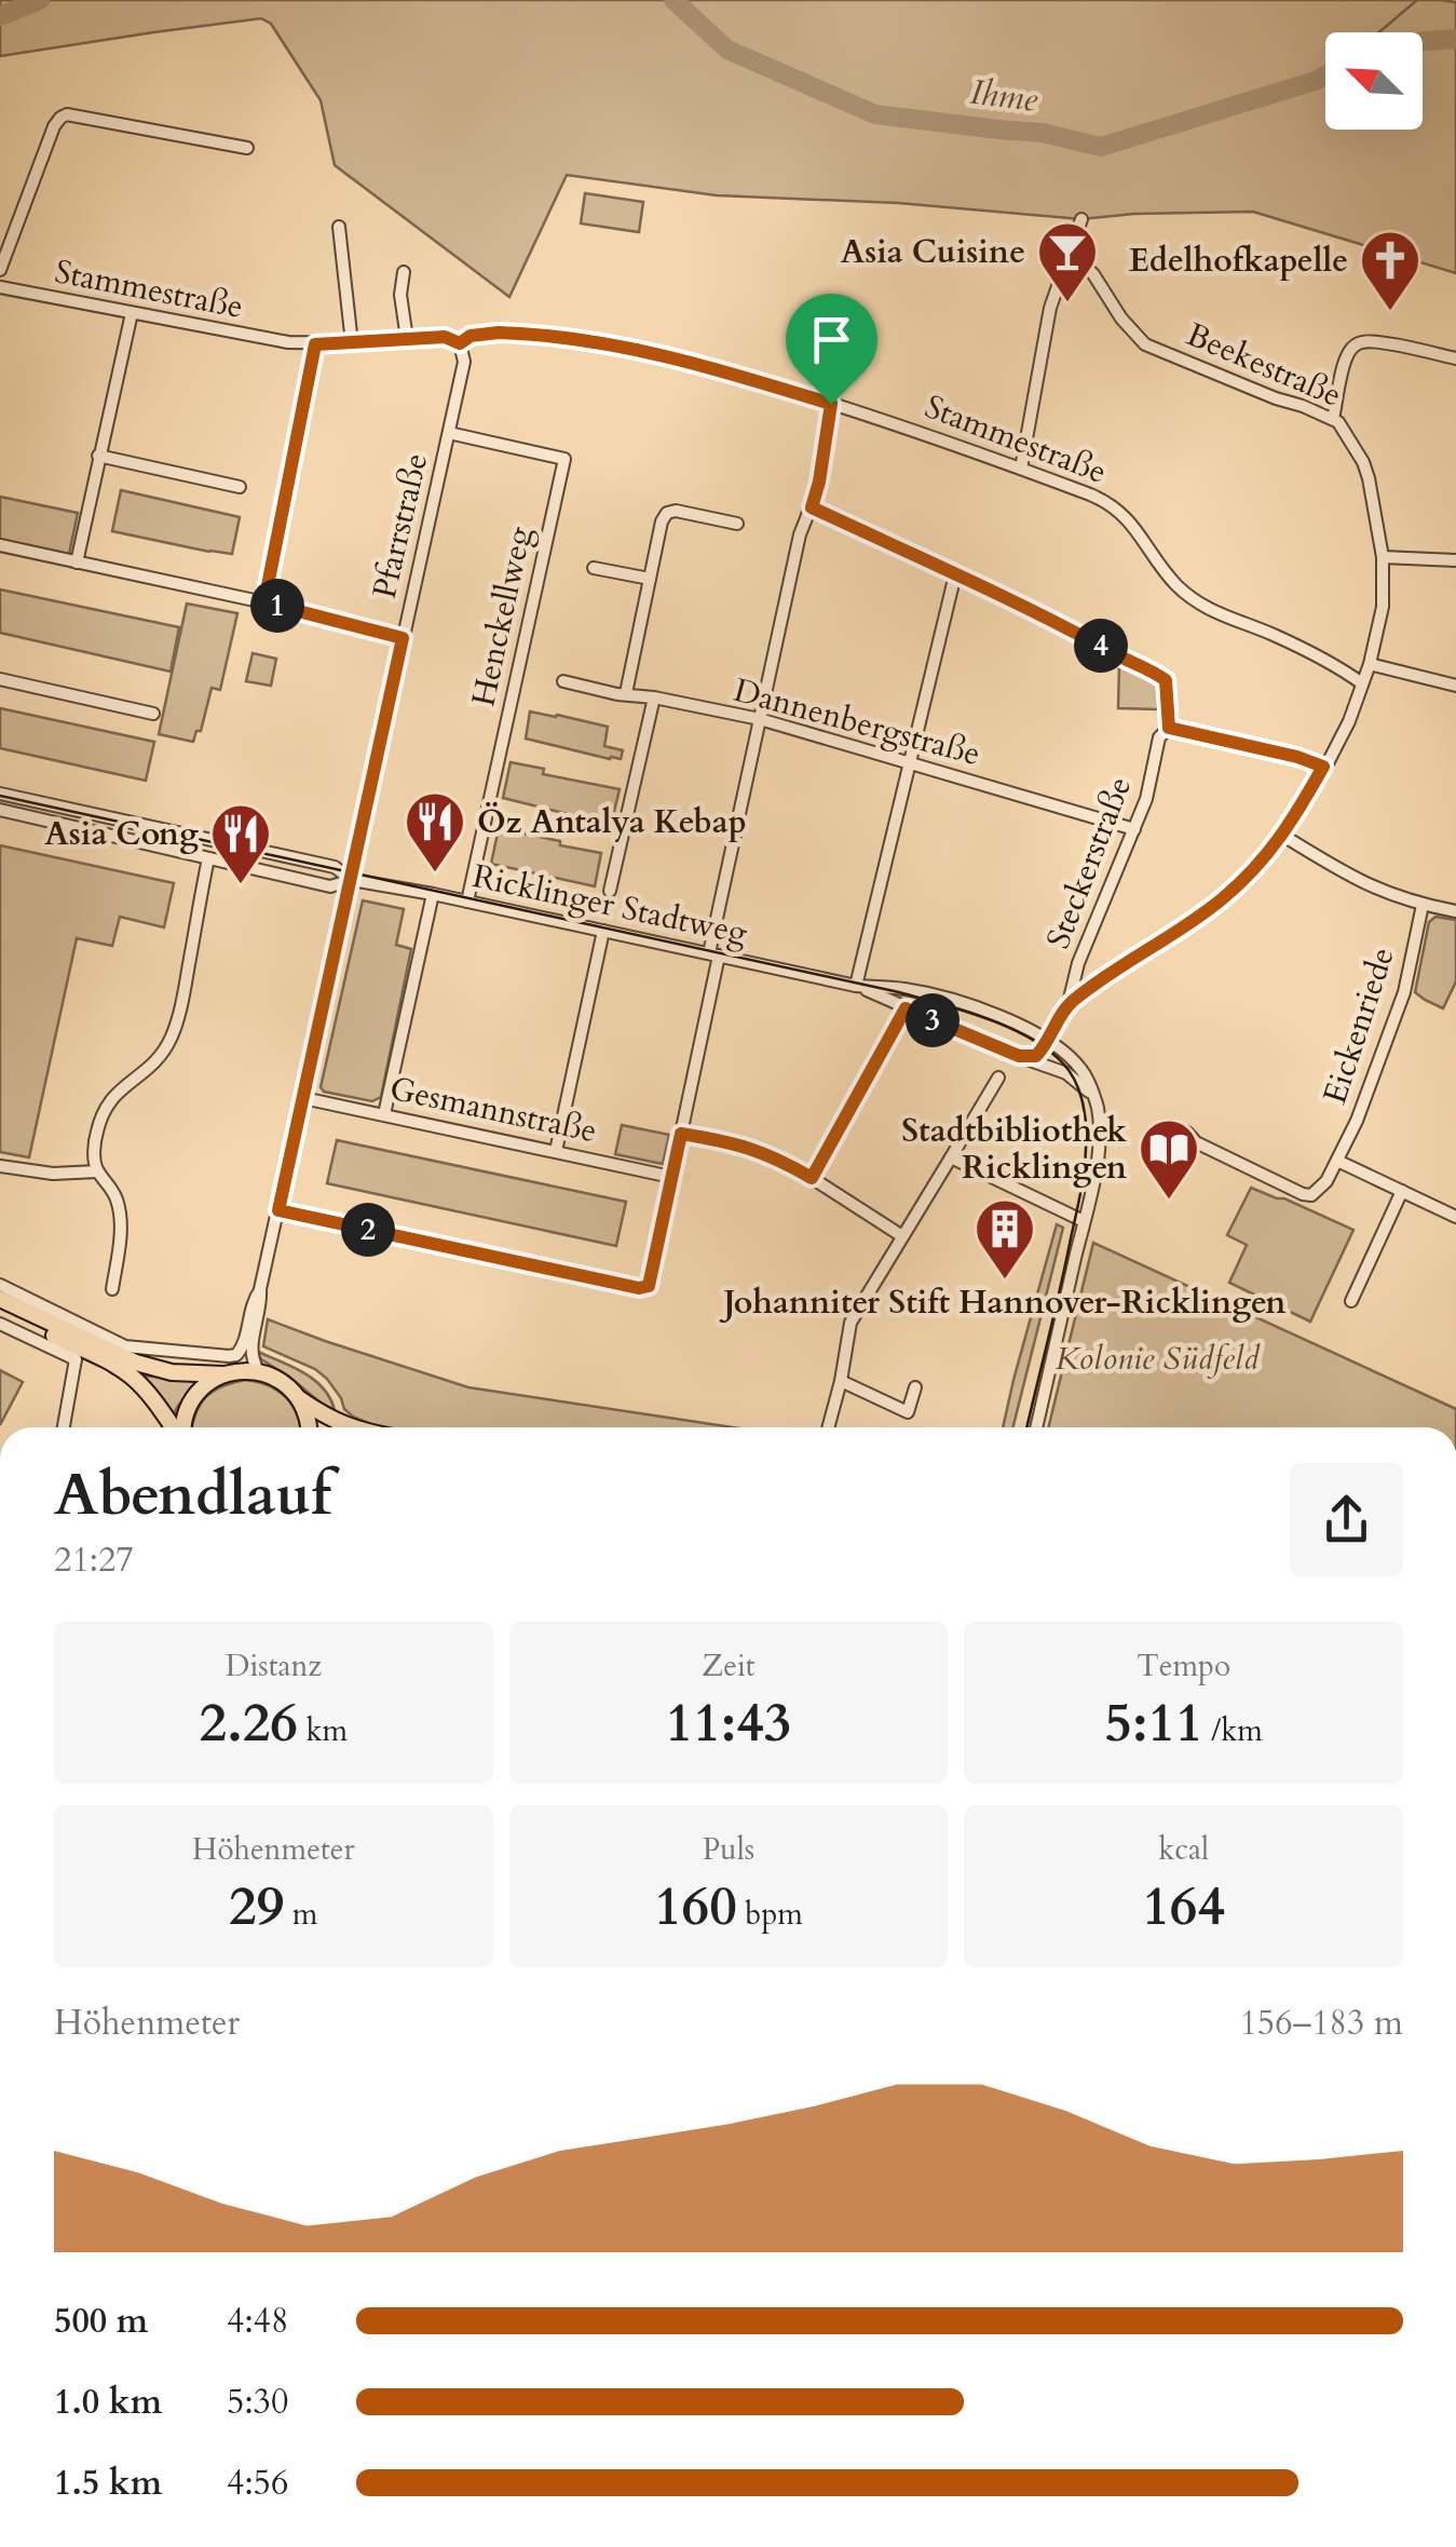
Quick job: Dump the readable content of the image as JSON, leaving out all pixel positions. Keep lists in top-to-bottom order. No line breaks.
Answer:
{"streets":{"street":["Stammestraße","Beekestraße","Pfarrstraße","Henckellweg","Dannenbergstraße","Steckerstraße","Ricklinger Stadtweg","Eickenriede","Gesmannstraße"]},"crossings":[["Stammestraße","Beekestraße"],["Stammestraße","Pfarrstraße"],["Beekestraße","Steckerstraße"],["Beekestraße","Ricklinger Stadtweg"],["Pfarrstraße","Henckellweg"],["Pfarrstraße","Ricklinger Stadtweg"],["Pfarrstraße","Gesmannstraße"],["Henckellweg","Ricklinger Stadtweg"],["Dannenbergstraße","Steckerstraße"]],"water":["Ihme"],"parks":["Kolonie Südfeld"],"places":{"bar":["Asia Cuisine"],"church":["Edelhofkapelle"],"restaurant":["Öz Antalya Kebap","Asia Cong"],"library":["Stadtbibliothek Ricklingen"],"building":["Johanniter Stift Hannover-Ricklingen"]},"north":"top left","page":{"pins":["1","4","3","2"],"heading":["Abendlauf","21:27"],"stats":[["Distanz","2.26 km"],["Zeit","11:43"],["Tempo","5:11 /km"],["Höhenmeter","29 m"],["Puls","160 bpm"],["kcal","164"]],"chart":["Höhenmeter","156–183 m"],"list":[{"name":"500 m","note":"4:48"},{"name":"1.0 km","note":"5:30"},{"name":"1.5 km","note":"4:56"}]}}
